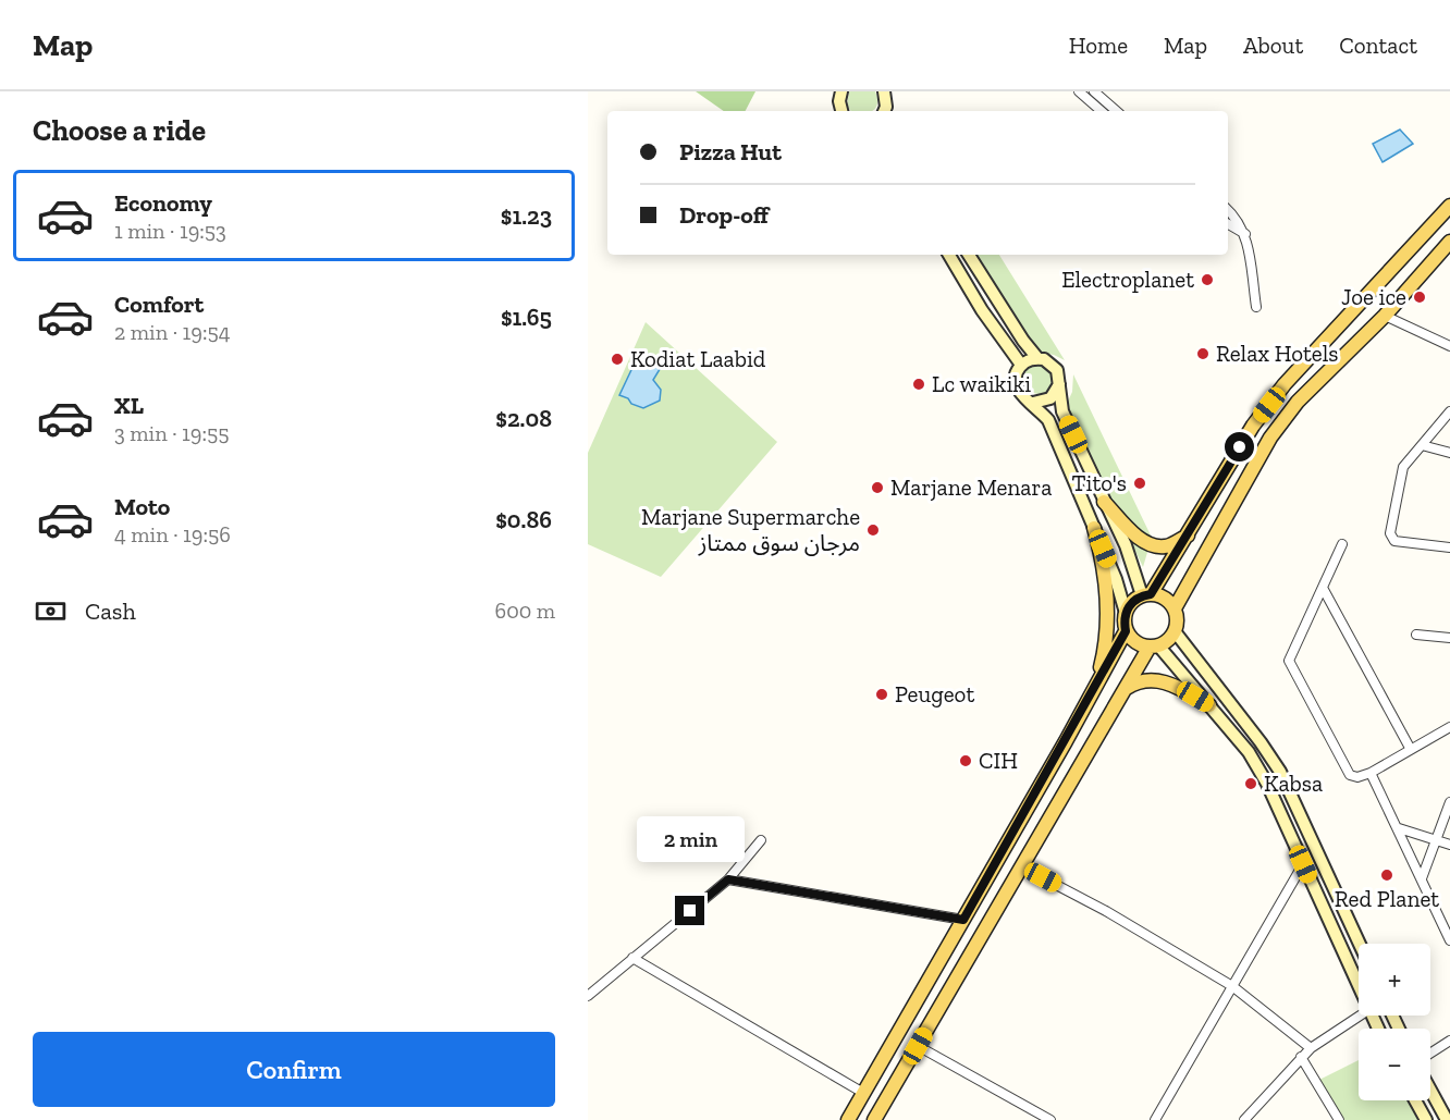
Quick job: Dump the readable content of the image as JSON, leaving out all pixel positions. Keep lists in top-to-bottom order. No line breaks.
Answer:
{"places":["Electroplanet","Joe ice","Relax Hotels","Kodiat Laabid","Lc waikiki","Tito's","Marjane Menara","Marjane Supermarche مرجان سوق ممتاز","Peugeot","CIH","Kabsa","Red Planet"],"page":{"header":"Map","nav":["Home","Map","About","Contact"],"heading":"Choose a ride","banner":["Pizza Hut","Drop-off"],"list":[{"name":"Economy","note":"1 min · 19:53","value":"$1.23"},{"name":"Comfort","note":"2 min · 19:54","value":"$1.65"},{"name":"XL","note":"3 min · 19:55","value":"$2.08"},{"name":"Moto","note":"4 min · 19:56","value":"$0.86"}],"pay":["Cash","600 m"],"bubble":"2 min","map_buttons":["+","−"],"buttons":"Confirm"}}
